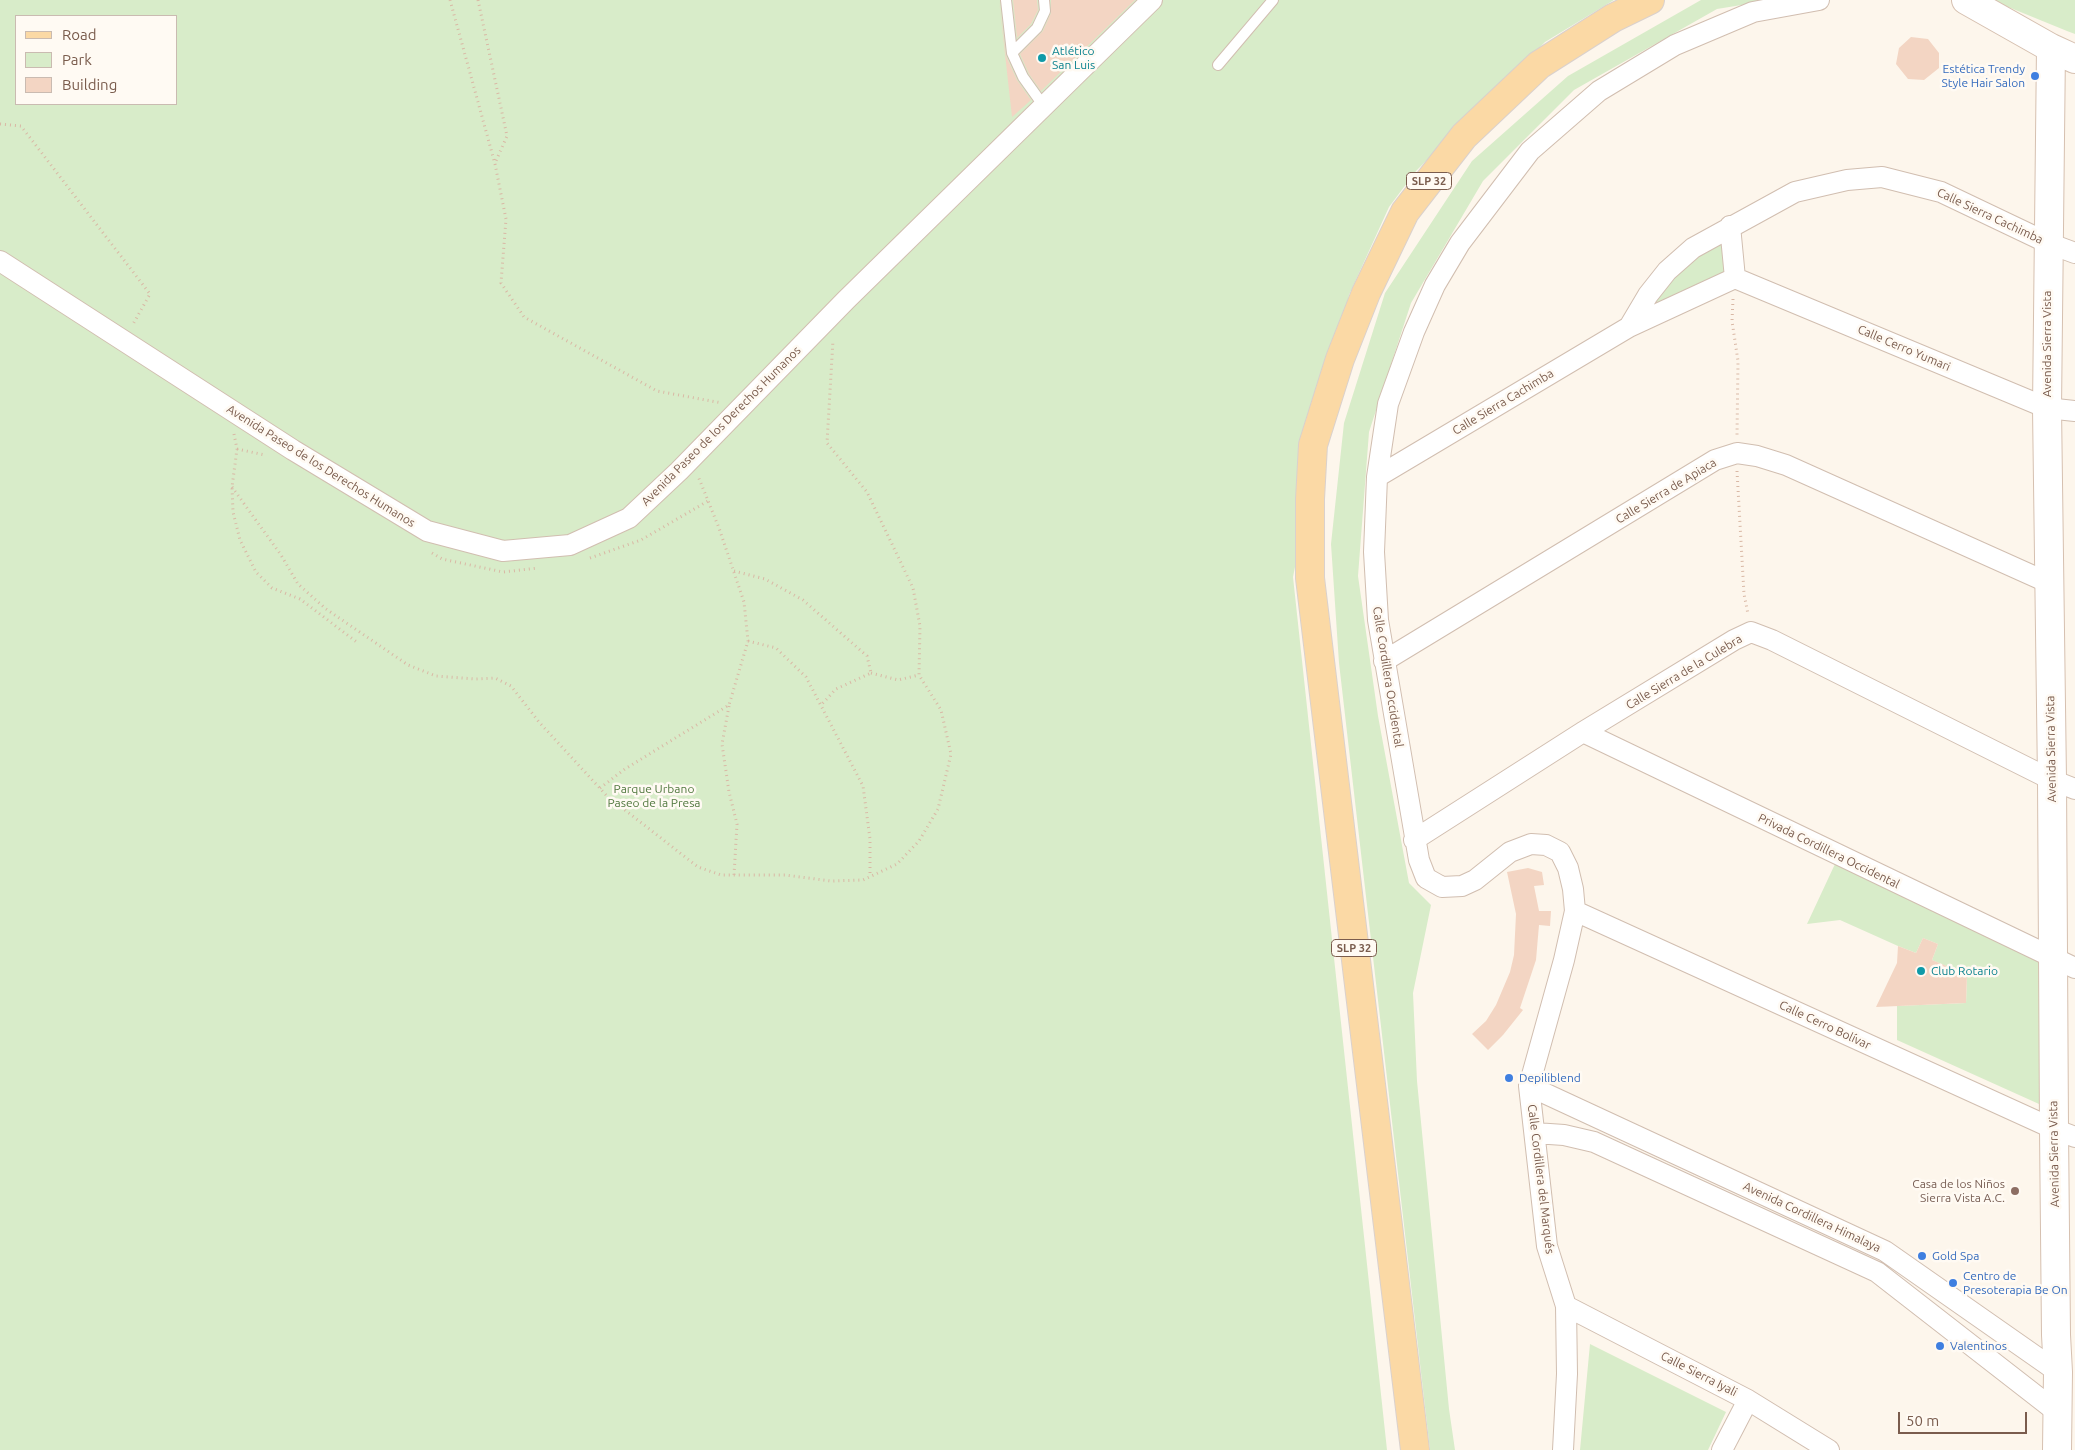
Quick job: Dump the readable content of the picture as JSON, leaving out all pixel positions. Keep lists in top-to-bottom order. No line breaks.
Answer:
{"streets":{"main road":["SLP 32","Avenida Sierra Vista"],"street":["Calle Sierra Cachimba","Calle Cerro Yumari","Avenida Paseo de los Derechos Humanos","Calle Sierra de Apiaca","Calle Sierra de la Culebra","Calle Cordillera Occidental","Privada Cordillera Occidental","Calle Cerro Bolívar","Calle Cordillera del Marqués","Avenida Cordillera Himalaya","Calle Sierra Iyali"]},"crossings":[["Calle Sierra Cachimba","Avenida Sierra Vista"],["Calle Sierra Cachimba","Calle Cerro Yumari"],["Calle Sierra Cachimba","Calle Cordillera Occidental"],["Avenida Sierra Vista","Calle Cerro Yumari"],["Avenida Sierra Vista","Calle Sierra de Apiaca"],["Avenida Sierra Vista","Calle Sierra de la Culebra"],["Avenida Sierra Vista","Privada Cordillera Occidental"],["Avenida Sierra Vista","Calle Cerro Bolívar"],["Avenida Sierra Vista","Avenida Cordillera Himalaya"],["Calle Sierra de Apiaca","Calle Cordillera Occidental"],["Calle Sierra de la Culebra","Calle Cordillera Occidental"],["Calle Sierra de la Culebra","Privada Cordillera Occidental"],["Calle Cordillera Occidental","Calle Cerro Bolívar"],["Calle Cordillera Occidental","Calle Cordillera del Marqués"],["Calle Cordillera Occidental","Avenida Cordillera Himalaya"],["Calle Cordillera del Marqués","Avenida Cordillera Himalaya"],["Calle Cordillera del Marqués","Calle Sierra Iyali"]],"parks":["Parque Urbano Paseo de la Presa"],"places":["Atlético San Luis","Estética Trendy Style Hair Salon","Club Rotario","Depiliblend","Casa de los Niños Sierra Vista A.C.","Gold Spa","Centro de Presoterapia Be On","Valentinos"],"legend":["Road","Park","Building"],"scale_bar":"50 m"}
